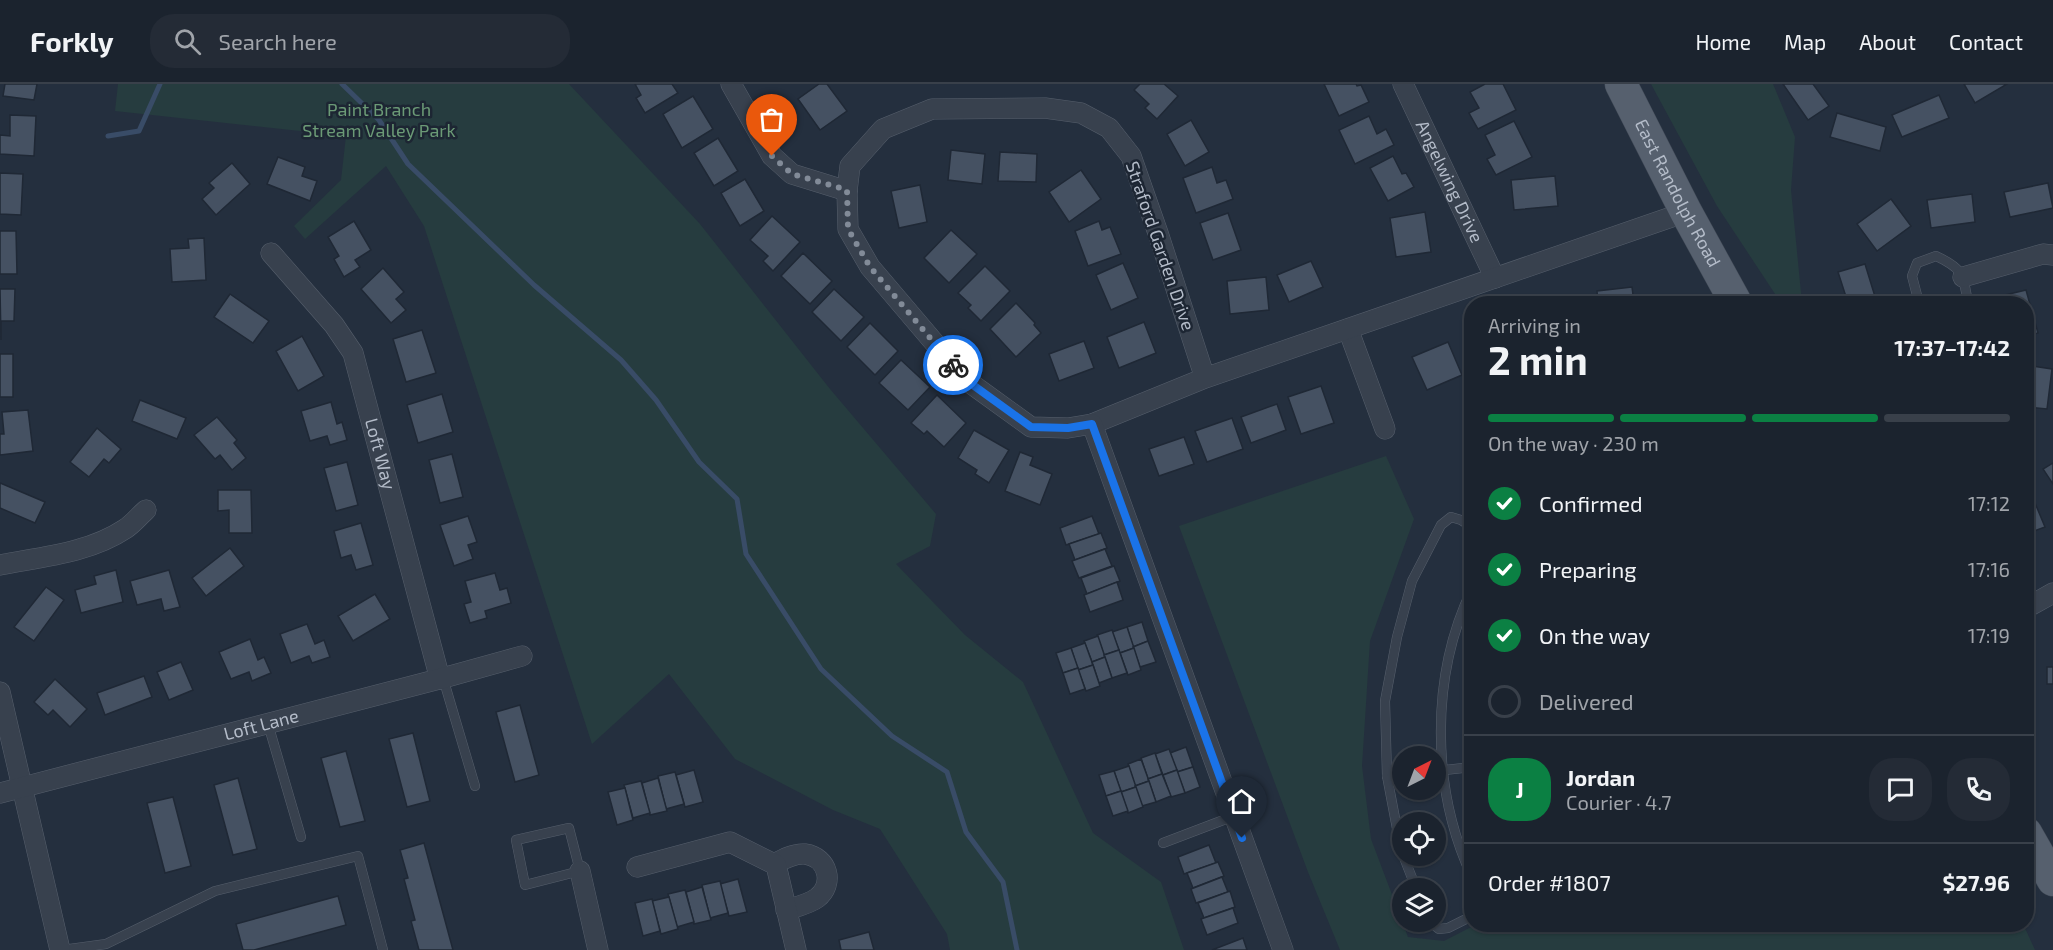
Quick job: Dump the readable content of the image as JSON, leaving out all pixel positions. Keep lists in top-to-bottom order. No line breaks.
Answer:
{"streets":{"main road":["East Randolph Road"],"street":["Angelwing Drive","Straford Garden Drive","Loft Way","Loft Lane"]},"crossings":[["Angelwing Drive","Straford Garden Drive"],["East Randolph Road","Straford Garden Drive"],["Loft Way","Loft Lane"]],"parks":["Paint Branch Stream Valley Park"],"north":"top right","page":{"header":"Forkly","search":"Search here","nav":["Home","Map","About","Contact"],"heading":["2 min","Arriving in","17:37–17:42"],"panel":["Jordan","Courier · 4.7","Order #1807","$27.96"],"bar":"On the way · 230 m","list":[["Confirmed","17:12"],["Preparing","17:16"],["On the way","17:19"],"Delivered"],"round":"J"}}
